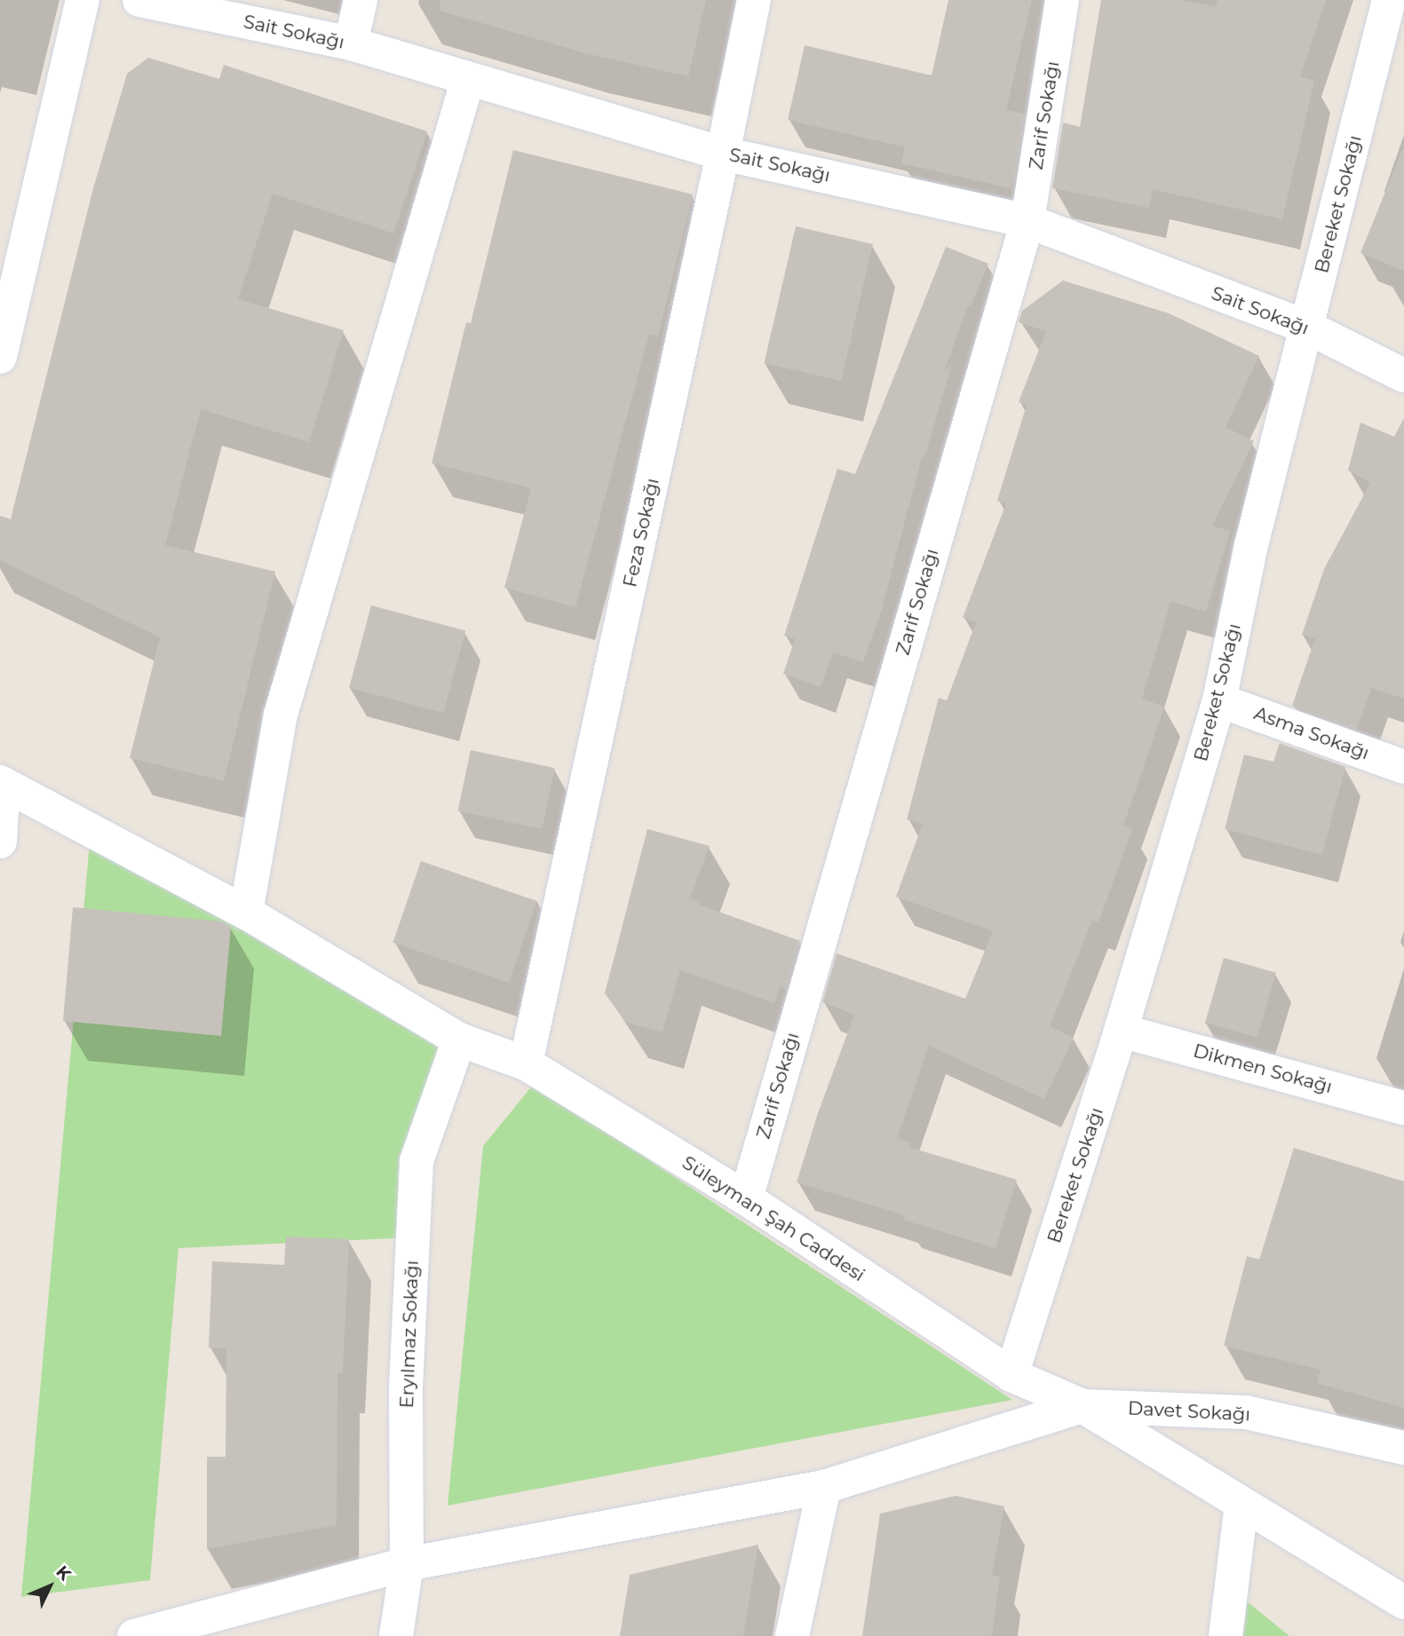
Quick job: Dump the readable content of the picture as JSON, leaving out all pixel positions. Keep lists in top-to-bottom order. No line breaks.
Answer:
{"streets":{"street":["Sait Sokağı","Zarif Sokağı","Bereket Sokağı","Feza Sokağı","Asma Sokağı","Dikmen Sokağı","Süleyman Şah Caddesi","Eryılmaz Sokağı","Davet Sokağı"]},"crossings":[["Sait Sokağı","Zarif Sokağı"],["Sait Sokağı","Bereket Sokağı"],["Sait Sokağı","Feza Sokağı"],["Zarif Sokağı","Süleyman Şah Caddesi"],["Bereket Sokağı","Asma Sokağı"],["Bereket Sokağı","Dikmen Sokağı"],["Bereket Sokağı","Süleyman Şah Caddesi"],["Feza Sokağı","Süleyman Şah Caddesi"],["Süleyman Şah Caddesi","Eryılmaz Sokağı"],["Süleyman Şah Caddesi","Davet Sokağı"]],"north":"top right"}
